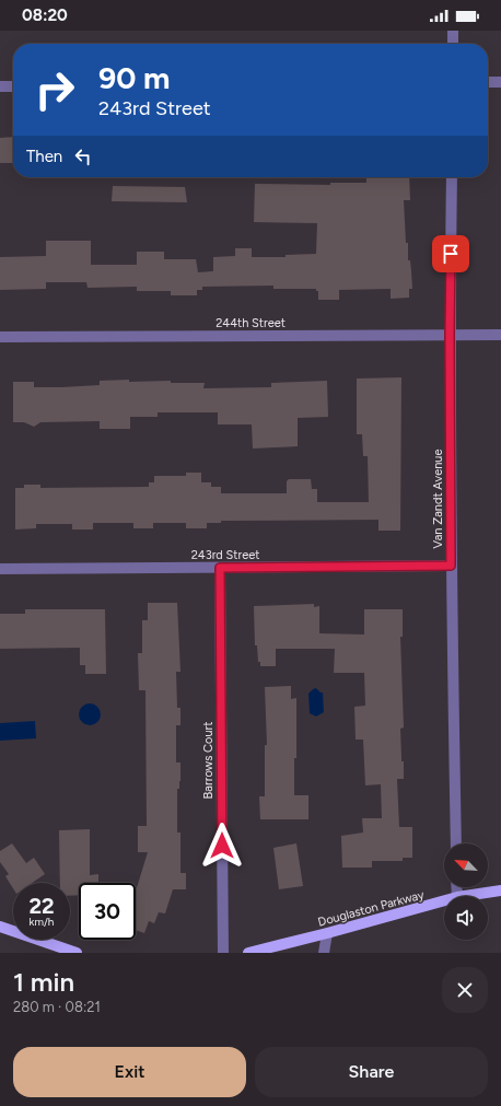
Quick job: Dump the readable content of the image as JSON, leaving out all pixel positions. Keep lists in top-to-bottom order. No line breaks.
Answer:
{"streets":{"main road":["Douglaston Parkway"],"street":["244th Street","Van Zandt Avenue","243rd Street","Barrows Court"]},"crossings":[["244th Street","Van Zandt Avenue"],["Van Zandt Avenue","243rd Street"],["243rd Street","Barrows Court"]],"north":"top left","page":{"status":"08:20","turn":["90 m","243rd Street"],"then":"Then","speed":"22 km/h","limit":"30","heading":["1 min","280 m · 08:21"],"buttons":["Exit","Share"]}}
